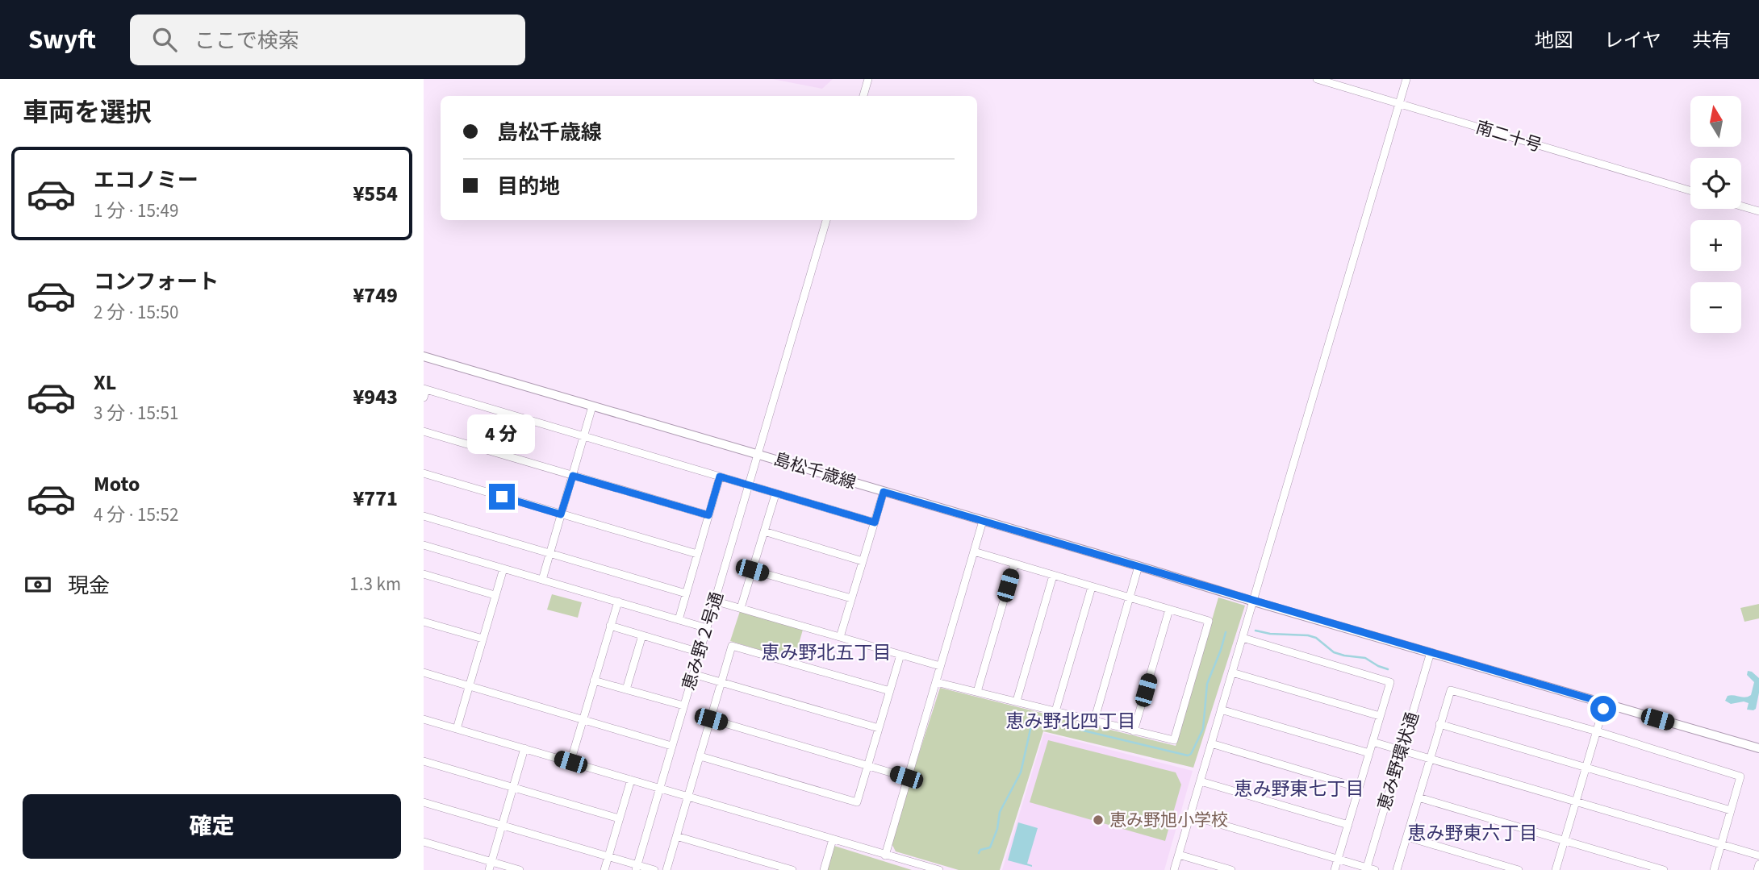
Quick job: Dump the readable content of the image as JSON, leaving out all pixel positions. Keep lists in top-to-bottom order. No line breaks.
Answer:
{"streets":{"main road":["島松千歳線"],"street":["南二十号","恵み野２号通","恵み野環状通"]},"crossings":[["島松千歳線","恵み野２号通"],["島松千歳線","恵み野環状通"]],"districts":["恵み野北五丁目","恵み野北四丁目","恵み野東七丁目","恵み野東六丁目"],"places":["恵み野旭小学校"],"north":"top","page":{"header":"Swyft","search":"ここで検索","nav":["地図","レイヤ","共有"],"heading":"車両を選択","map_buttons":["+","−"],"banner":["島松千歳線","目的地"],"list":[{"name":"エコノミー","note":"1 分 · 15:49","value":"¥554"},{"name":"コンフォート","note":"2 分 · 15:50","value":"¥749"},{"name":"XL","note":"3 分 · 15:51","value":"¥943"},{"name":"Moto","note":"4 分 · 15:52","value":"¥771"}],"bubble":"4 分","pay":["現金","1.3 km"],"buttons":"確定"}}
